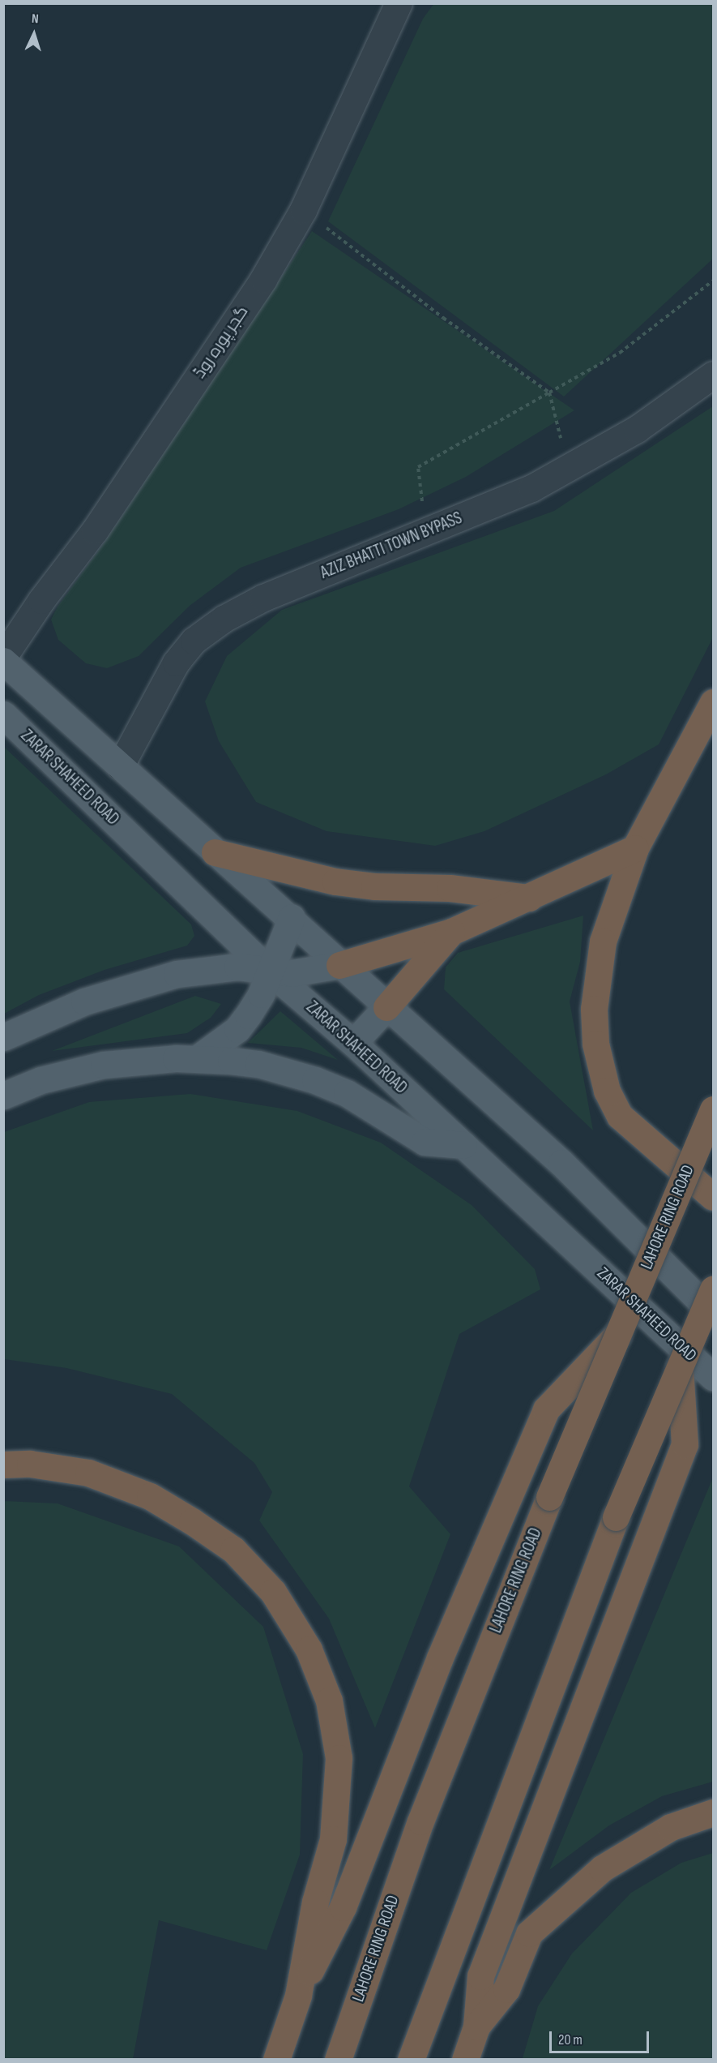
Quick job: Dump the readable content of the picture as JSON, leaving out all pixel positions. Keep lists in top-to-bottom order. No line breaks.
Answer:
{"streets":{"highway":["LAHORE RING ROAD"],"main road":["ZARAR SHAHEED ROAD"],"street":["گجر پورہ روڈ","AZIZ BHATTI TOWN BYPASS"]},"scale_bar":"20 m","north":"top"}
